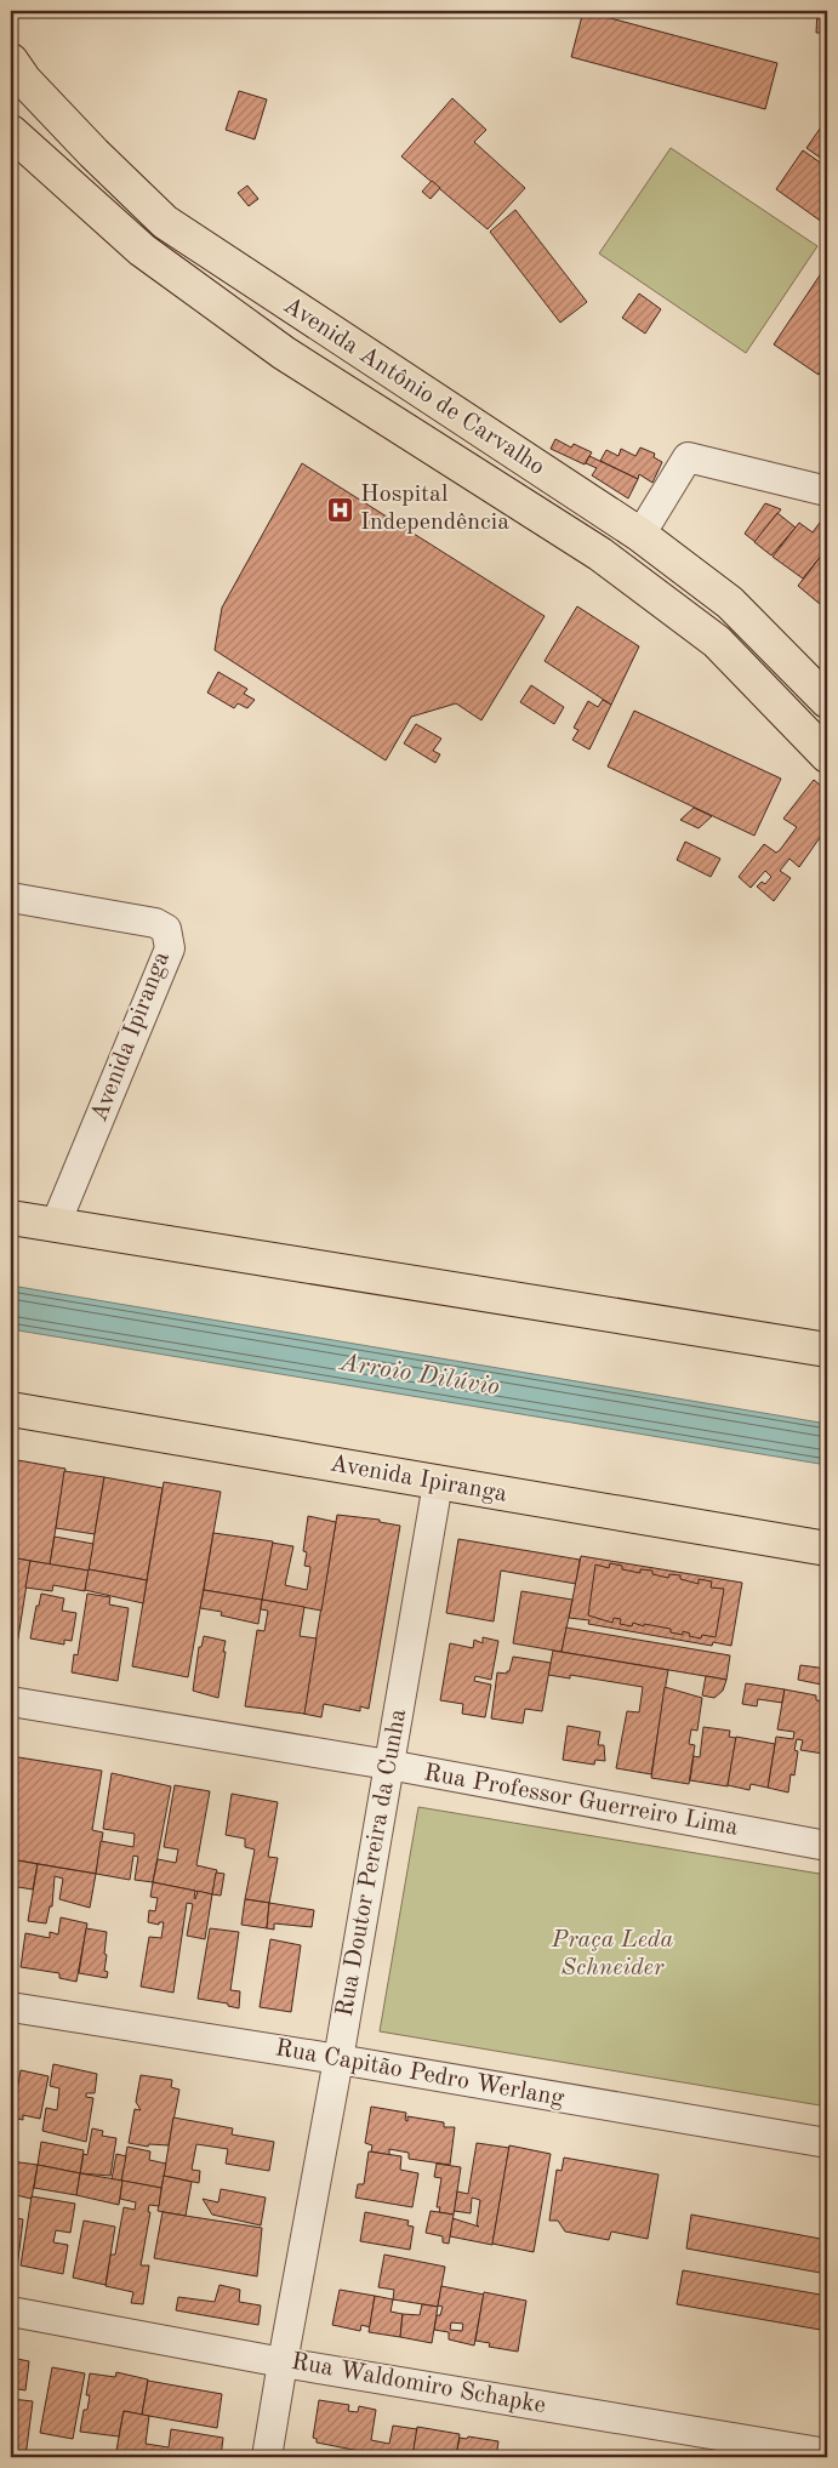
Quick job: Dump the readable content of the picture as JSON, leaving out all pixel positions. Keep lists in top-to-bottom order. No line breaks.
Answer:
{"streets":{"main road":["Avenida Antônio de Carvalho","Avenida Ipiranga"],"street":["Rua Professor Guerreiro Lima","Rua Doutor Pereira da Cunha","Rua Capitão Pedro Werlang","Rua Waldomiro Schapke"]},"crossings":[["Avenida Ipiranga","Rua Doutor Pereira da Cunha"],["Rua Professor Guerreiro Lima","Rua Doutor Pereira da Cunha"],["Rua Doutor Pereira da Cunha","Rua Capitão Pedro Werlang"],["Rua Doutor Pereira da Cunha","Rua Waldomiro Schapke"]],"water":["Arroio Dilúvio"],"parks":["Praça Leda Schneider"],"places":{"hospital":["Hospital Independência"]}}
